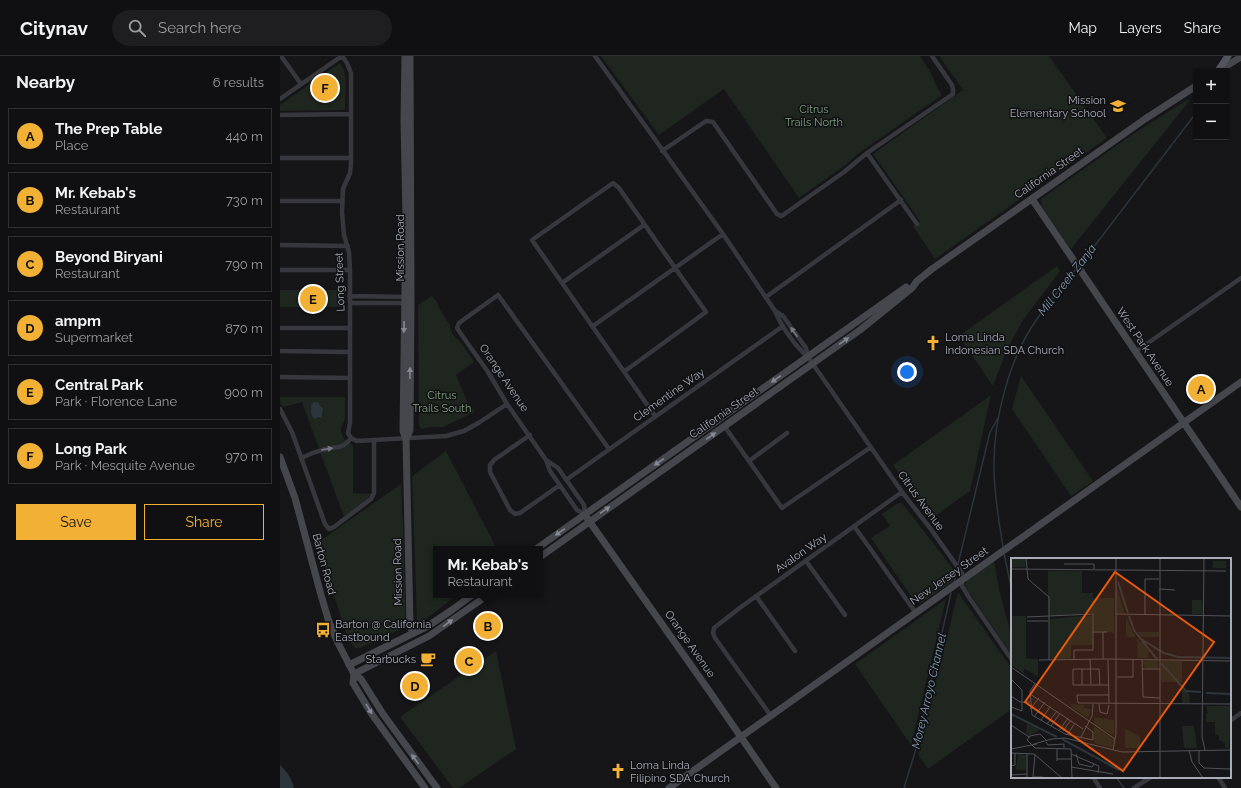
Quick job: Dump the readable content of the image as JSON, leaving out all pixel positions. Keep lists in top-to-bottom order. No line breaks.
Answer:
{"streets":{"street":["California Street","Mission Road","Long Street","West Park Avenue","Orange Avenue","Clementine Way","Citrus Avenue","Avalon Way","Barton Road","New Jersey Street"]},"crossings":[["California Street","West Park Avenue"],["California Street","Orange Avenue"],["California Street","Citrus Avenue"],["West Park Avenue","New Jersey Street"],["Orange Avenue","Clementine Way"],["Orange Avenue","New Jersey Street"],["Clementine Way","Citrus Avenue"],["Citrus Avenue","Avalon Way"],["Citrus Avenue","New Jersey Street"],["Avalon Way","New Jersey Street"]],"water":["Mill Creek Zanja","Morey Arroyo Channel"],"parks":["Citrus Trails North","Citrus Trails South"],"places":{"school or university":["Mission Elementary School"],"church":["Loma Linda Indonesian SDA Church","Loma Linda Filipino SDA Church"],"bus stop":["Barton @ California Eastbound"],"cafe":["Starbucks"]},"page":{"header":"Citynav","search":"Search here","nav":["Map","Layers","Share"],"heading":["Nearby","6 results"],"map_buttons":["+","−"],"pins":["F","E","A","B","C","D"],"list":[{"mark":"A","name":"The Prep Table","note":"Place","value":"440 m"},{"mark":"B","name":"Mr. Kebab's","note":"Restaurant","value":"730 m"},{"mark":"C","name":"Beyond Biryani","note":"Restaurant","value":"790 m"},{"mark":"D","name":"ampm","note":"Supermarket","value":"870 m"},{"mark":"E","name":"Central Park","note":"Park · Florence Lane","value":"900 m"},{"mark":"F","name":"Long Park","note":"Park · Mesquite Avenue","value":"970 m"}],"buttons":["Save","Share"],"popup":["Mr. Kebab's","Restaurant"]}}
